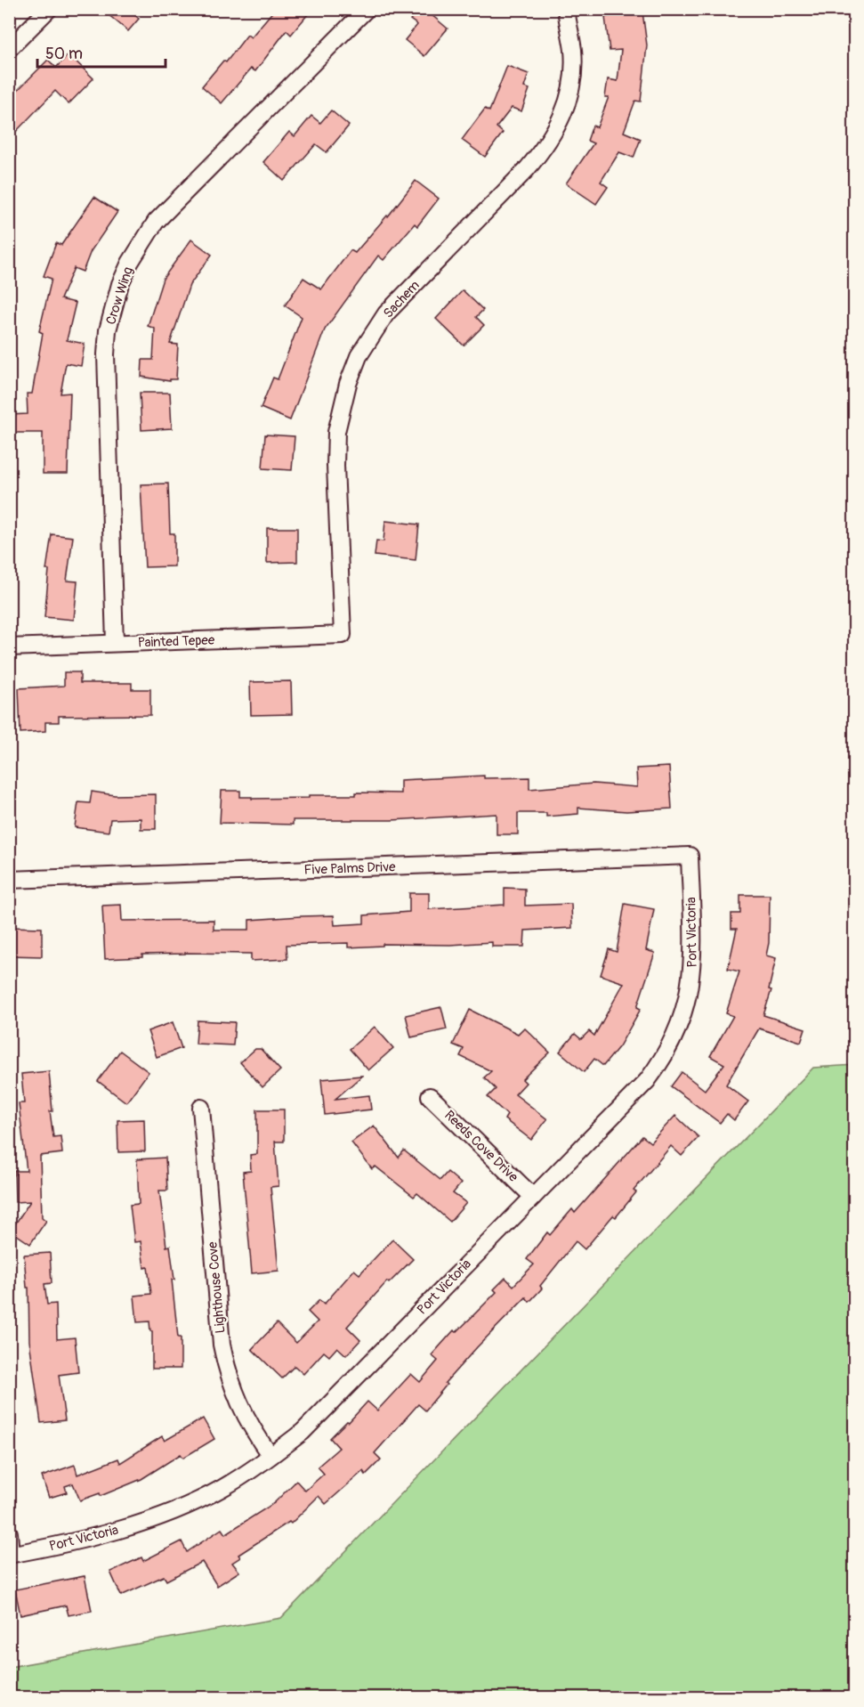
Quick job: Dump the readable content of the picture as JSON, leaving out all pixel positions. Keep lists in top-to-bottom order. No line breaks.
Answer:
{"streets":{"street":["Crow Wing","Sachem","Painted Tepee","Five Palms Drive","Port Victoria","Reeds Cove Drive","Lighthouse Cove"]},"crossings":[["Crow Wing","Painted Tepee"],["Sachem","Painted Tepee"],["Five Palms Drive","Port Victoria"],["Port Victoria","Reeds Cove Drive"],["Port Victoria","Lighthouse Cove"]],"scale_bar":"50 m"}
